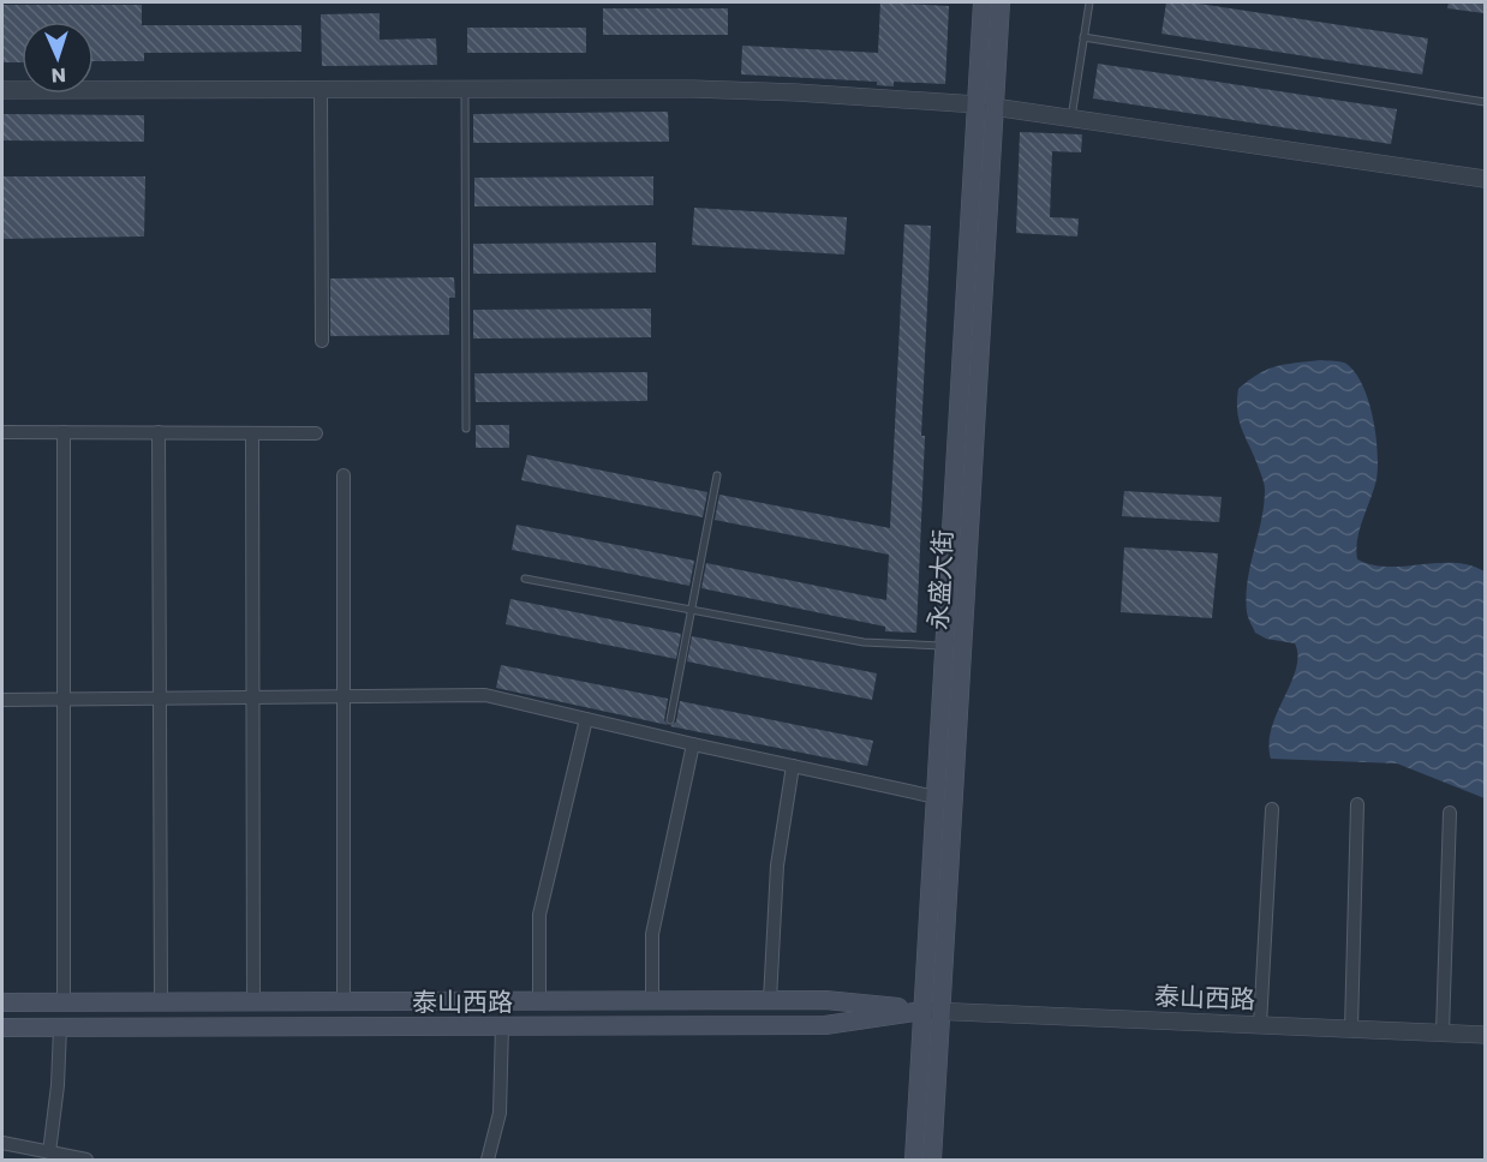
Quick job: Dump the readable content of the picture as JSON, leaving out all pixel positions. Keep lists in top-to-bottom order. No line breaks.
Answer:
{"streets":{"main road":["永盛大街","泰山西路"]},"crossings":[["永盛大街","泰山西路"]],"north":"bottom"}
